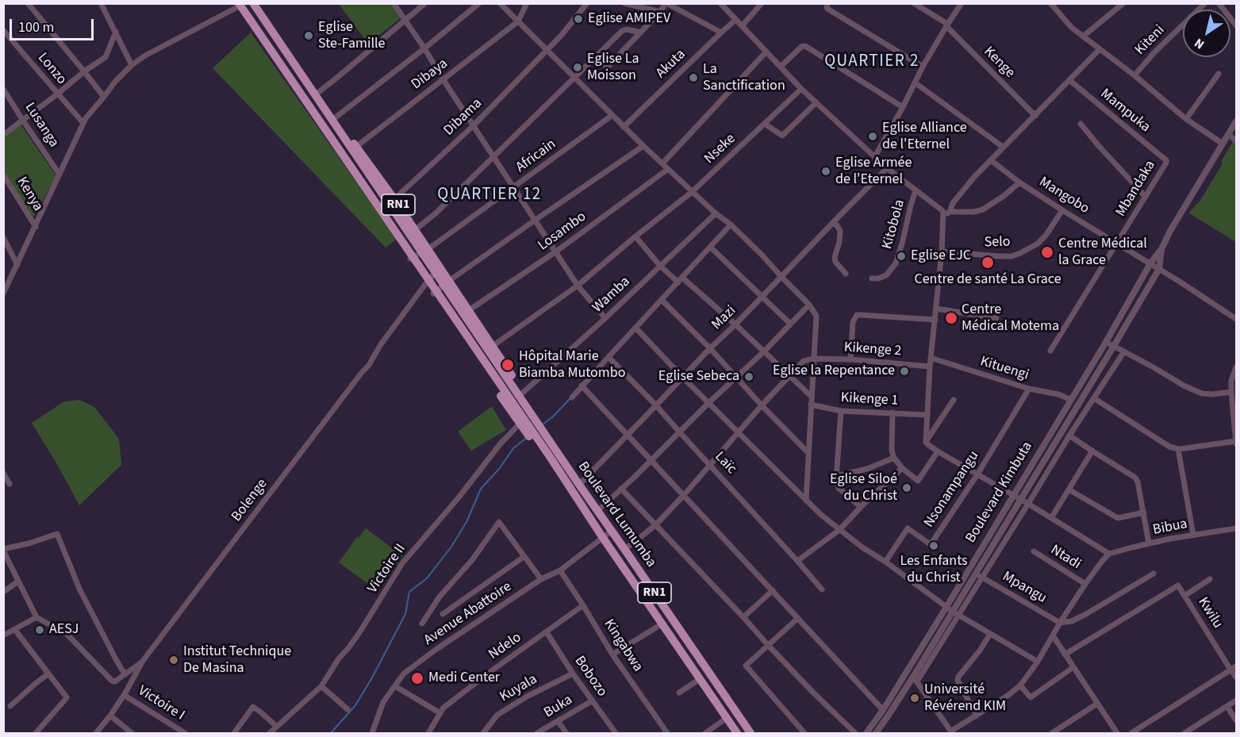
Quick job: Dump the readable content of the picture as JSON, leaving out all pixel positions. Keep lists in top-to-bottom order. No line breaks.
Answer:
{"streets":{"highway":["RN1","Boulevard Lumumba"],"street":["Kiteni","Kenge","Akuta","Lonzo","Dibaya","Mampuka","Dibama","Lusanga","Nseke","Africain","Mbandaka","Kenya","Mangobo","Kitobola","Losambo","Selo","Wamba","Mazi","Kikenge 2","Kituengi","Kikenge 1","Laïc","Nsonampangu","Boulevard Kimbuta","Bolenge","Bibua","Ntadi","Victoire II","Mpangu","Kwilu","Avenue Abattoire","Kingabwa","Ndelo","Bobozo","Kuyala","Victoire I","Buka"]},"crossings":[["Dibaya","RN1"],["Mampuka","Mbandaka"],["Dibama","RN1"],["Nseke","Wamba"],["Africain","RN1"],["Mbandaka","Mangobo"],["Mangobo","Selo"],["Mangobo","Boulevard Kimbuta"],["RN1","Losambo"],["RN1","Wamba"],["RN1","Bolenge"],["RN1","Boulevard Lumumba"],["RN1","Victoire II"],["Mazi","Laïc"],["Mazi","Boulevard Lumumba"],["Kituengi","Nsonampangu"],["Kituengi","Boulevard Kimbuta"],["Boulevard Kimbuta","Mpangu"],["Bolenge","Victoire I"],["Boulevard Lumumba","Avenue Abattoire"],["Avenue Abattoire","Kingabwa"],["Kingabwa","Ndelo"],["Ndelo","Bobozo"],["Bobozo","Kuyala"],["Bobozo","Buka"]],"districts":["QUARTIER 2","QUARTIER 12"],"places":["Eglise AMIPEV","Eglise Ste-Famille","Eglise La Moisson","La Sanctification","Eglise Alliance de l'Eternel","Eglise Armée de l'Eternel","Centre Médical la Grace","Eglise EJC","Centre de santé La Grace","Centre Médical Motema","Hôpital Marie Biamba Mutombo","Eglise la Repentance","Eglise Sebeca","Eglise Siloé du Christ","Les Enfants du Christ","AESJ","Institut Technique De Masina","Medi Center","Université Révérend KIM"],"scale_bar":"100 m","north":"bottom left"}
